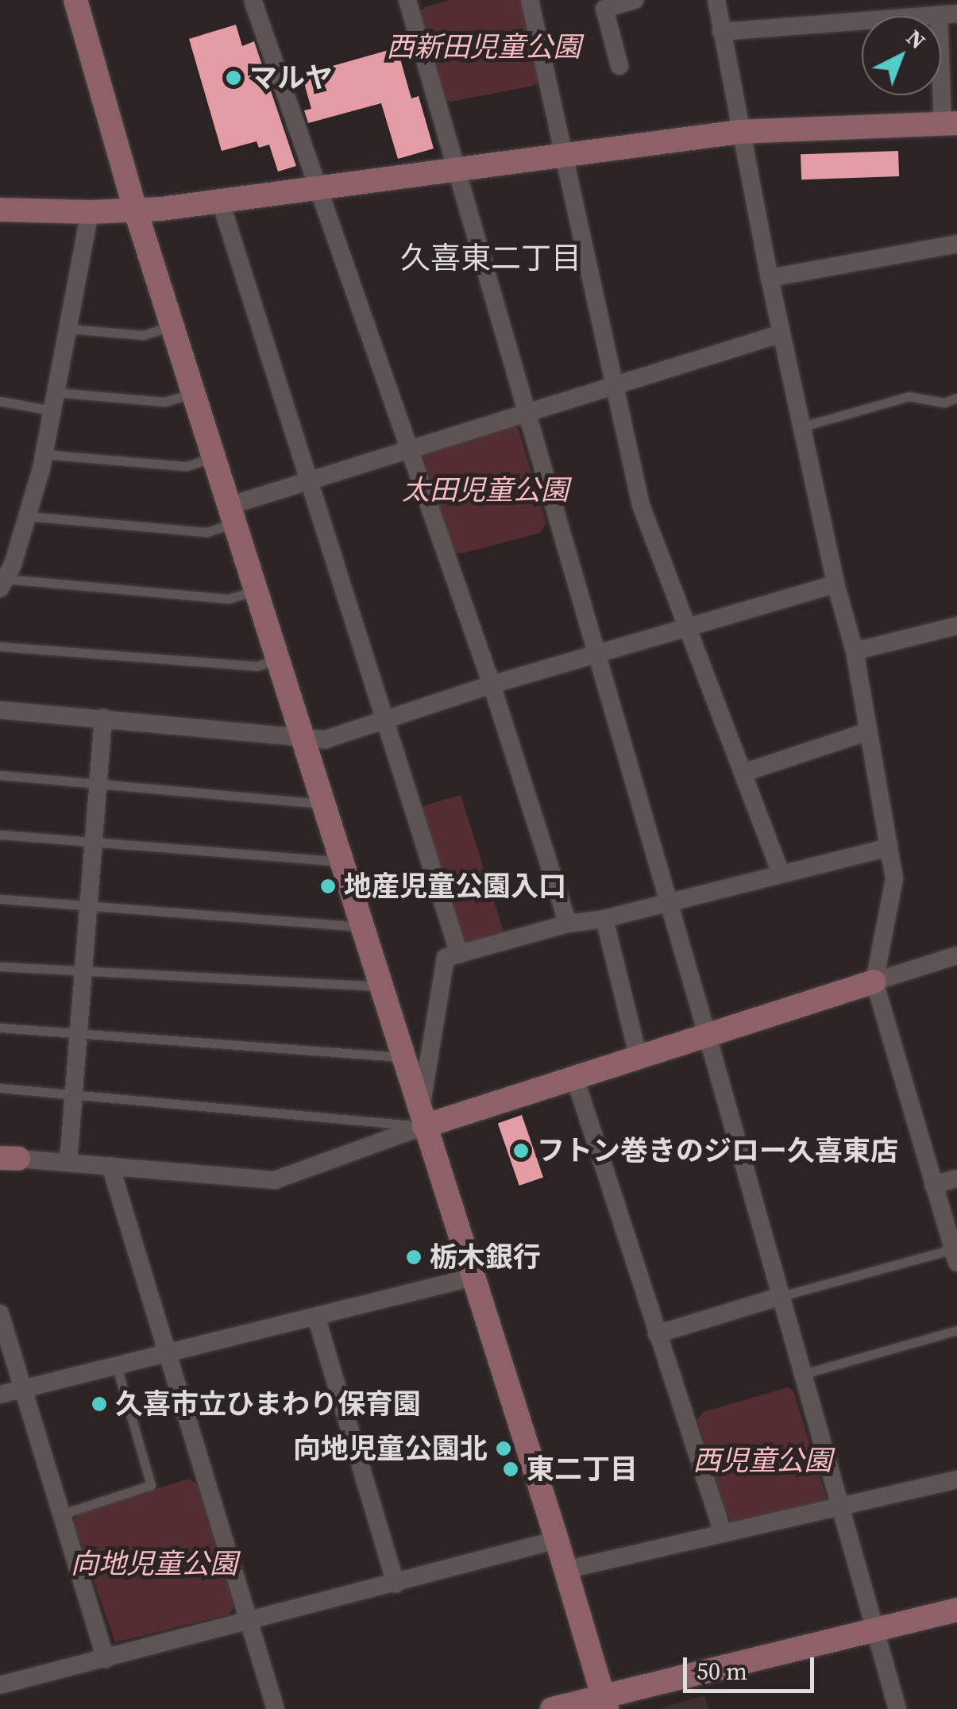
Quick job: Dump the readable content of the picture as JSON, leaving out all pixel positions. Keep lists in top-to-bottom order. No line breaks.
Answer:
{"districts":["久喜東二丁目"],"parks":["西新田児童公園","太田児童公園","西児童公園","向地児童公園"],"places":["マルヤ","地産児童公園入口","フトン巻きのジロー久喜東店","栃木銀行","久喜市立ひまわり保育園","向地児童公園北","東二丁目"],"scale_bar":"50 m","north":"top right"}
